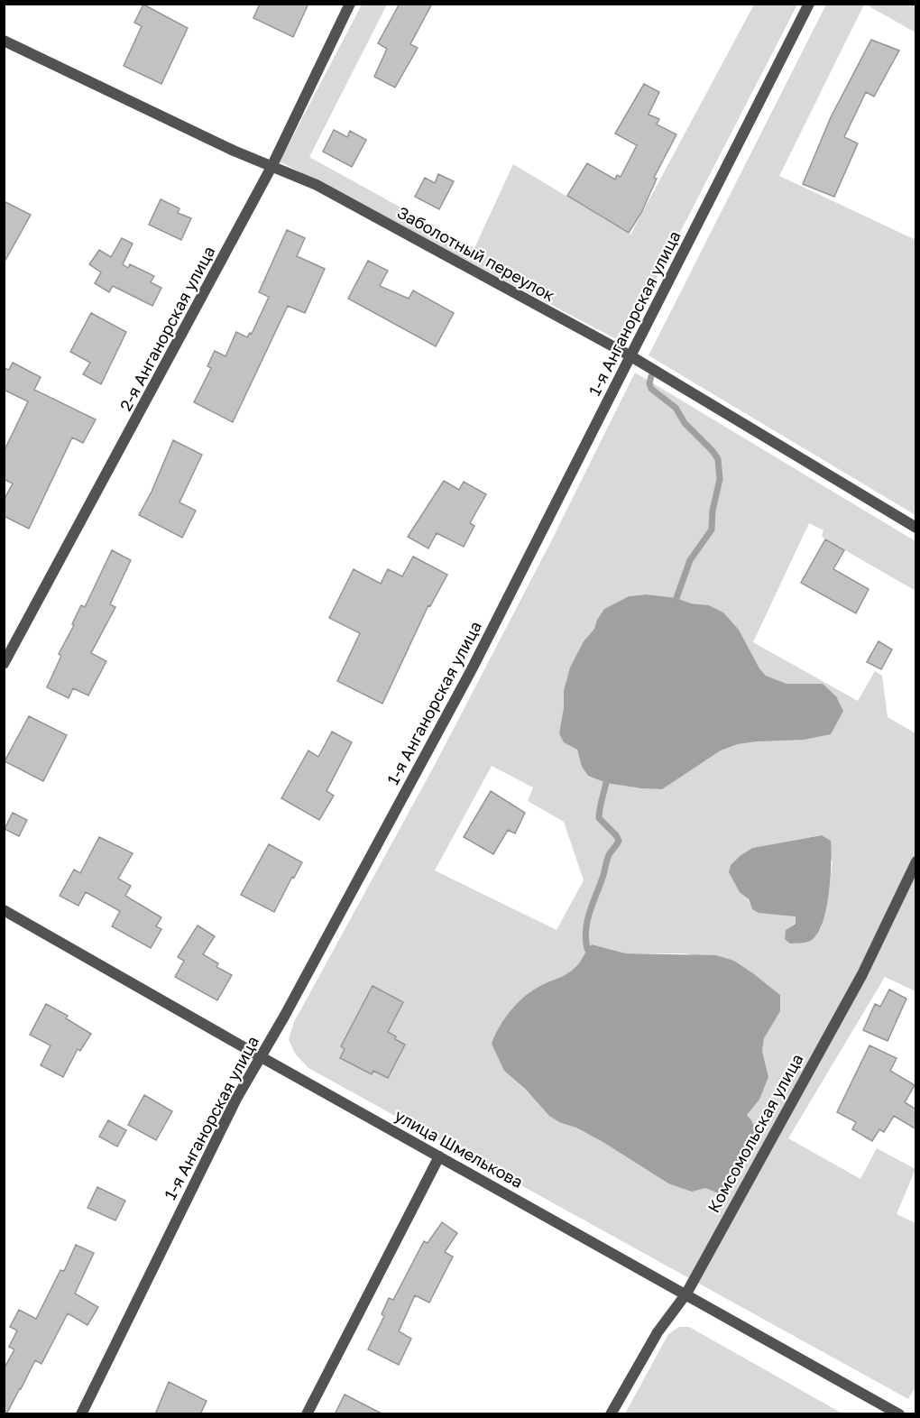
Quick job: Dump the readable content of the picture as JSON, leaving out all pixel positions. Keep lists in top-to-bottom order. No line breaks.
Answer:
{"streets":{"street":["Заболотный переулок","1-я Анганорская улица","2-я Анганорская улица","Комсомольская улица","улица Шмелькова"]},"crossings":[["Заболотный переулок","1-я Анганорская улица"],["Заболотный переулок","2-я Анганорская улица"],["1-я Анганорская улица","улица Шмелькова"],["Комсомольская улица","улица Шмелькова"]]}
